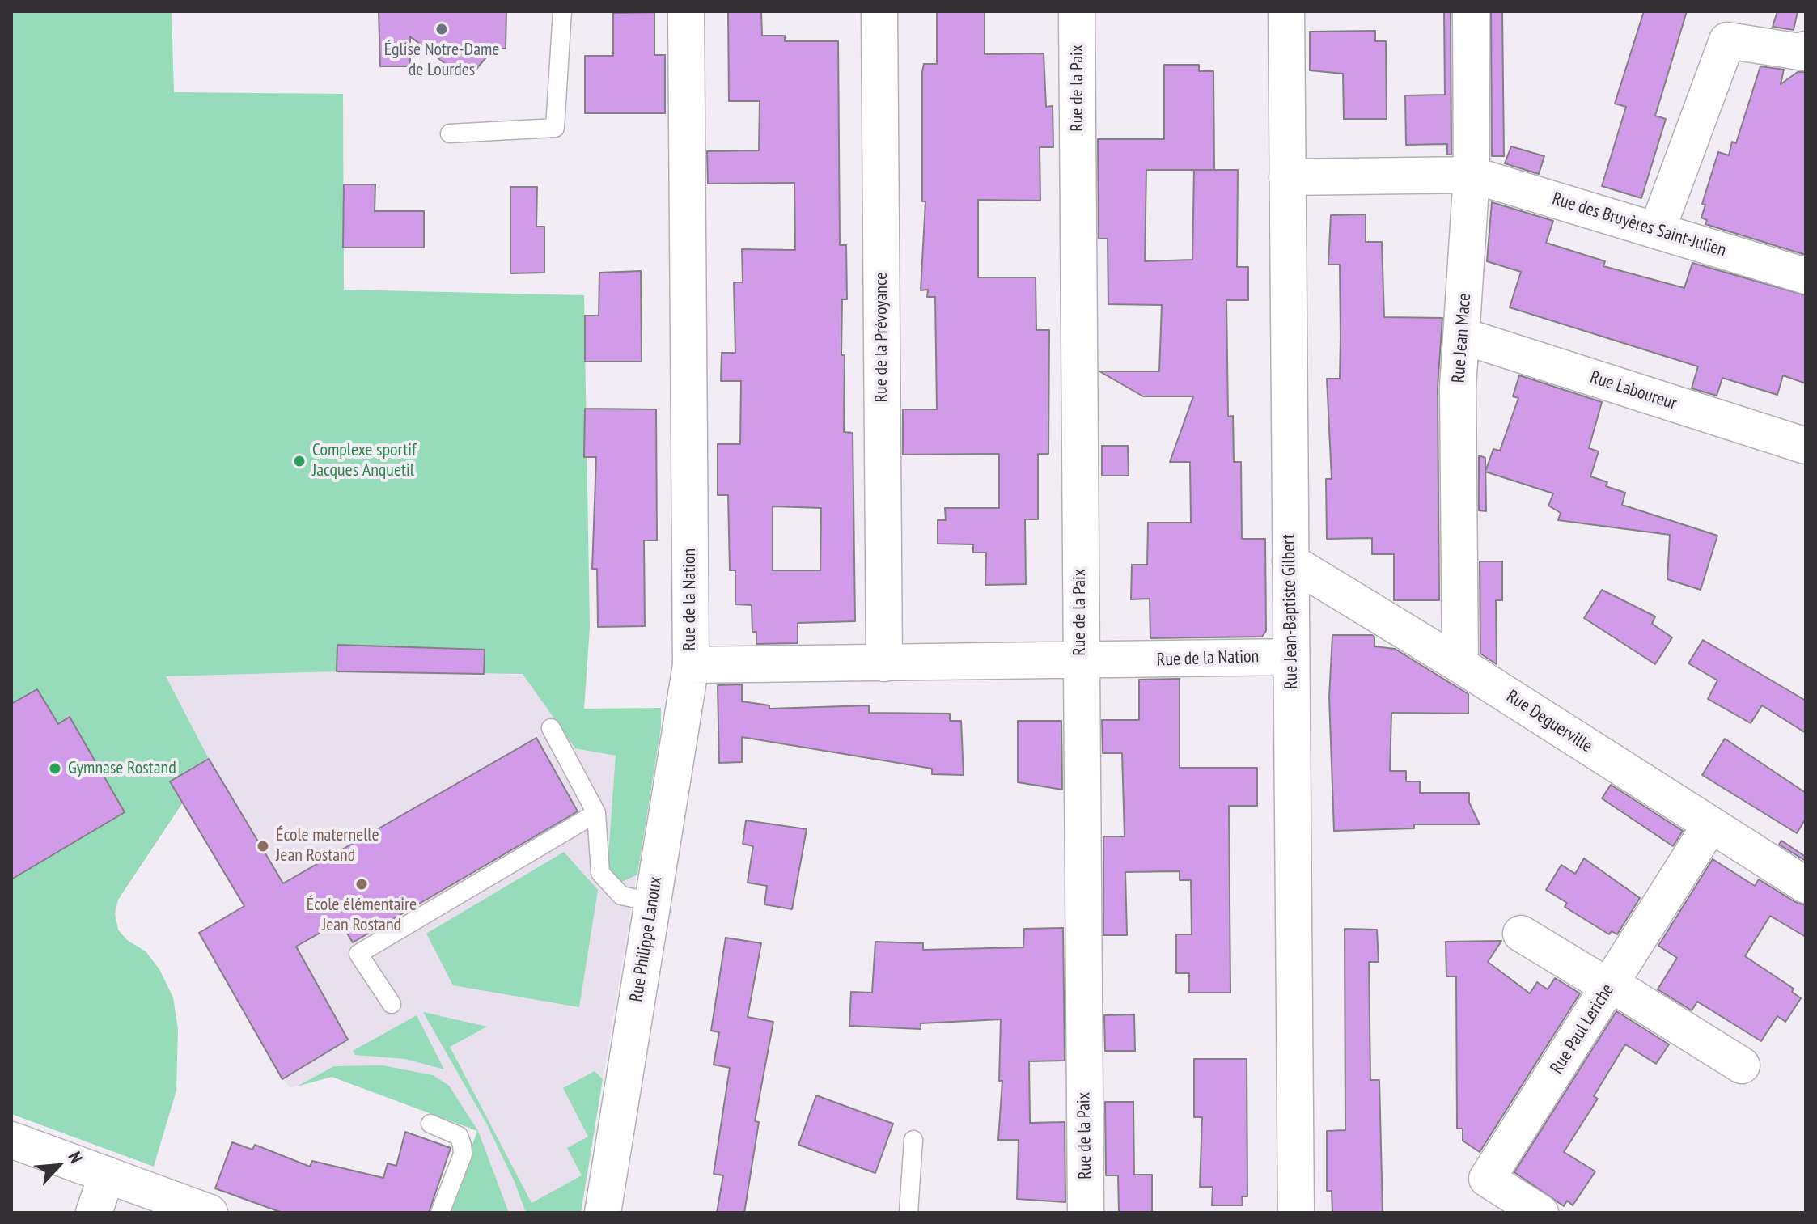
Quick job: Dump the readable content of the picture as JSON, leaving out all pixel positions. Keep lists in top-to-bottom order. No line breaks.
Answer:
{"streets":{"street":["Rue de la Paix","Rue des Bruyères Saint-Julien","Rue de la Prévoyance","Rue Jean Mace","Rue Laboureur","Rue de la Nation","Rue Jean-Baptiste Gilbert","Rue Deguerville","Rue Philippe Lanoux","Rue Paul Leriche"]},"crossings":[["Rue de la Paix","Rue de la Nation"],["Rue des Bruyères Saint-Julien","Rue Jean Mace"],["Rue des Bruyères Saint-Julien","Rue Jean-Baptiste Gilbert"],["Rue de la Prévoyance","Rue de la Nation"],["Rue Jean Mace","Rue Laboureur"],["Rue Jean Mace","Rue Deguerville"],["Rue de la Nation","Rue Jean-Baptiste Gilbert"],["Rue de la Nation","Rue Philippe Lanoux"],["Rue Jean-Baptiste Gilbert","Rue Deguerville"],["Rue Deguerville","Rue Paul Leriche"]],"places":["Église Notre-Dame de Lourdes","Complexe sportif Jacques Anquetil","Gymnase Rostand","École maternelle Jean Rostand","École élémentaire Jean Rostand"],"north":"top right"}
